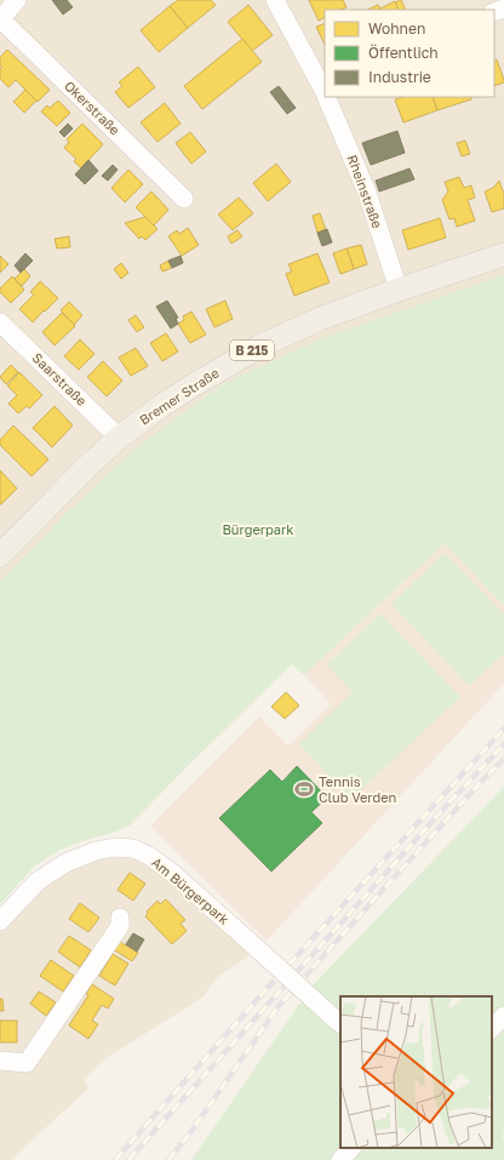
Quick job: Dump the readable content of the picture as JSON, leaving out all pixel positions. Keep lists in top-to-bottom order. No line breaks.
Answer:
{"streets":{"main road":["B 215","Bremer Straße"],"street":["Okerstraße","Rheinstraße","Saarstraße","Am Bürgerpark"]},"crossings":[["Rheinstraße","Bremer Straße"],["Saarstraße","Bremer Straße"]],"parks":["Bürgerpark"],"places":{"sports":["Tennis Club Verden"]},"legend":["Wohnen","Öffentlich","Industrie"]}
